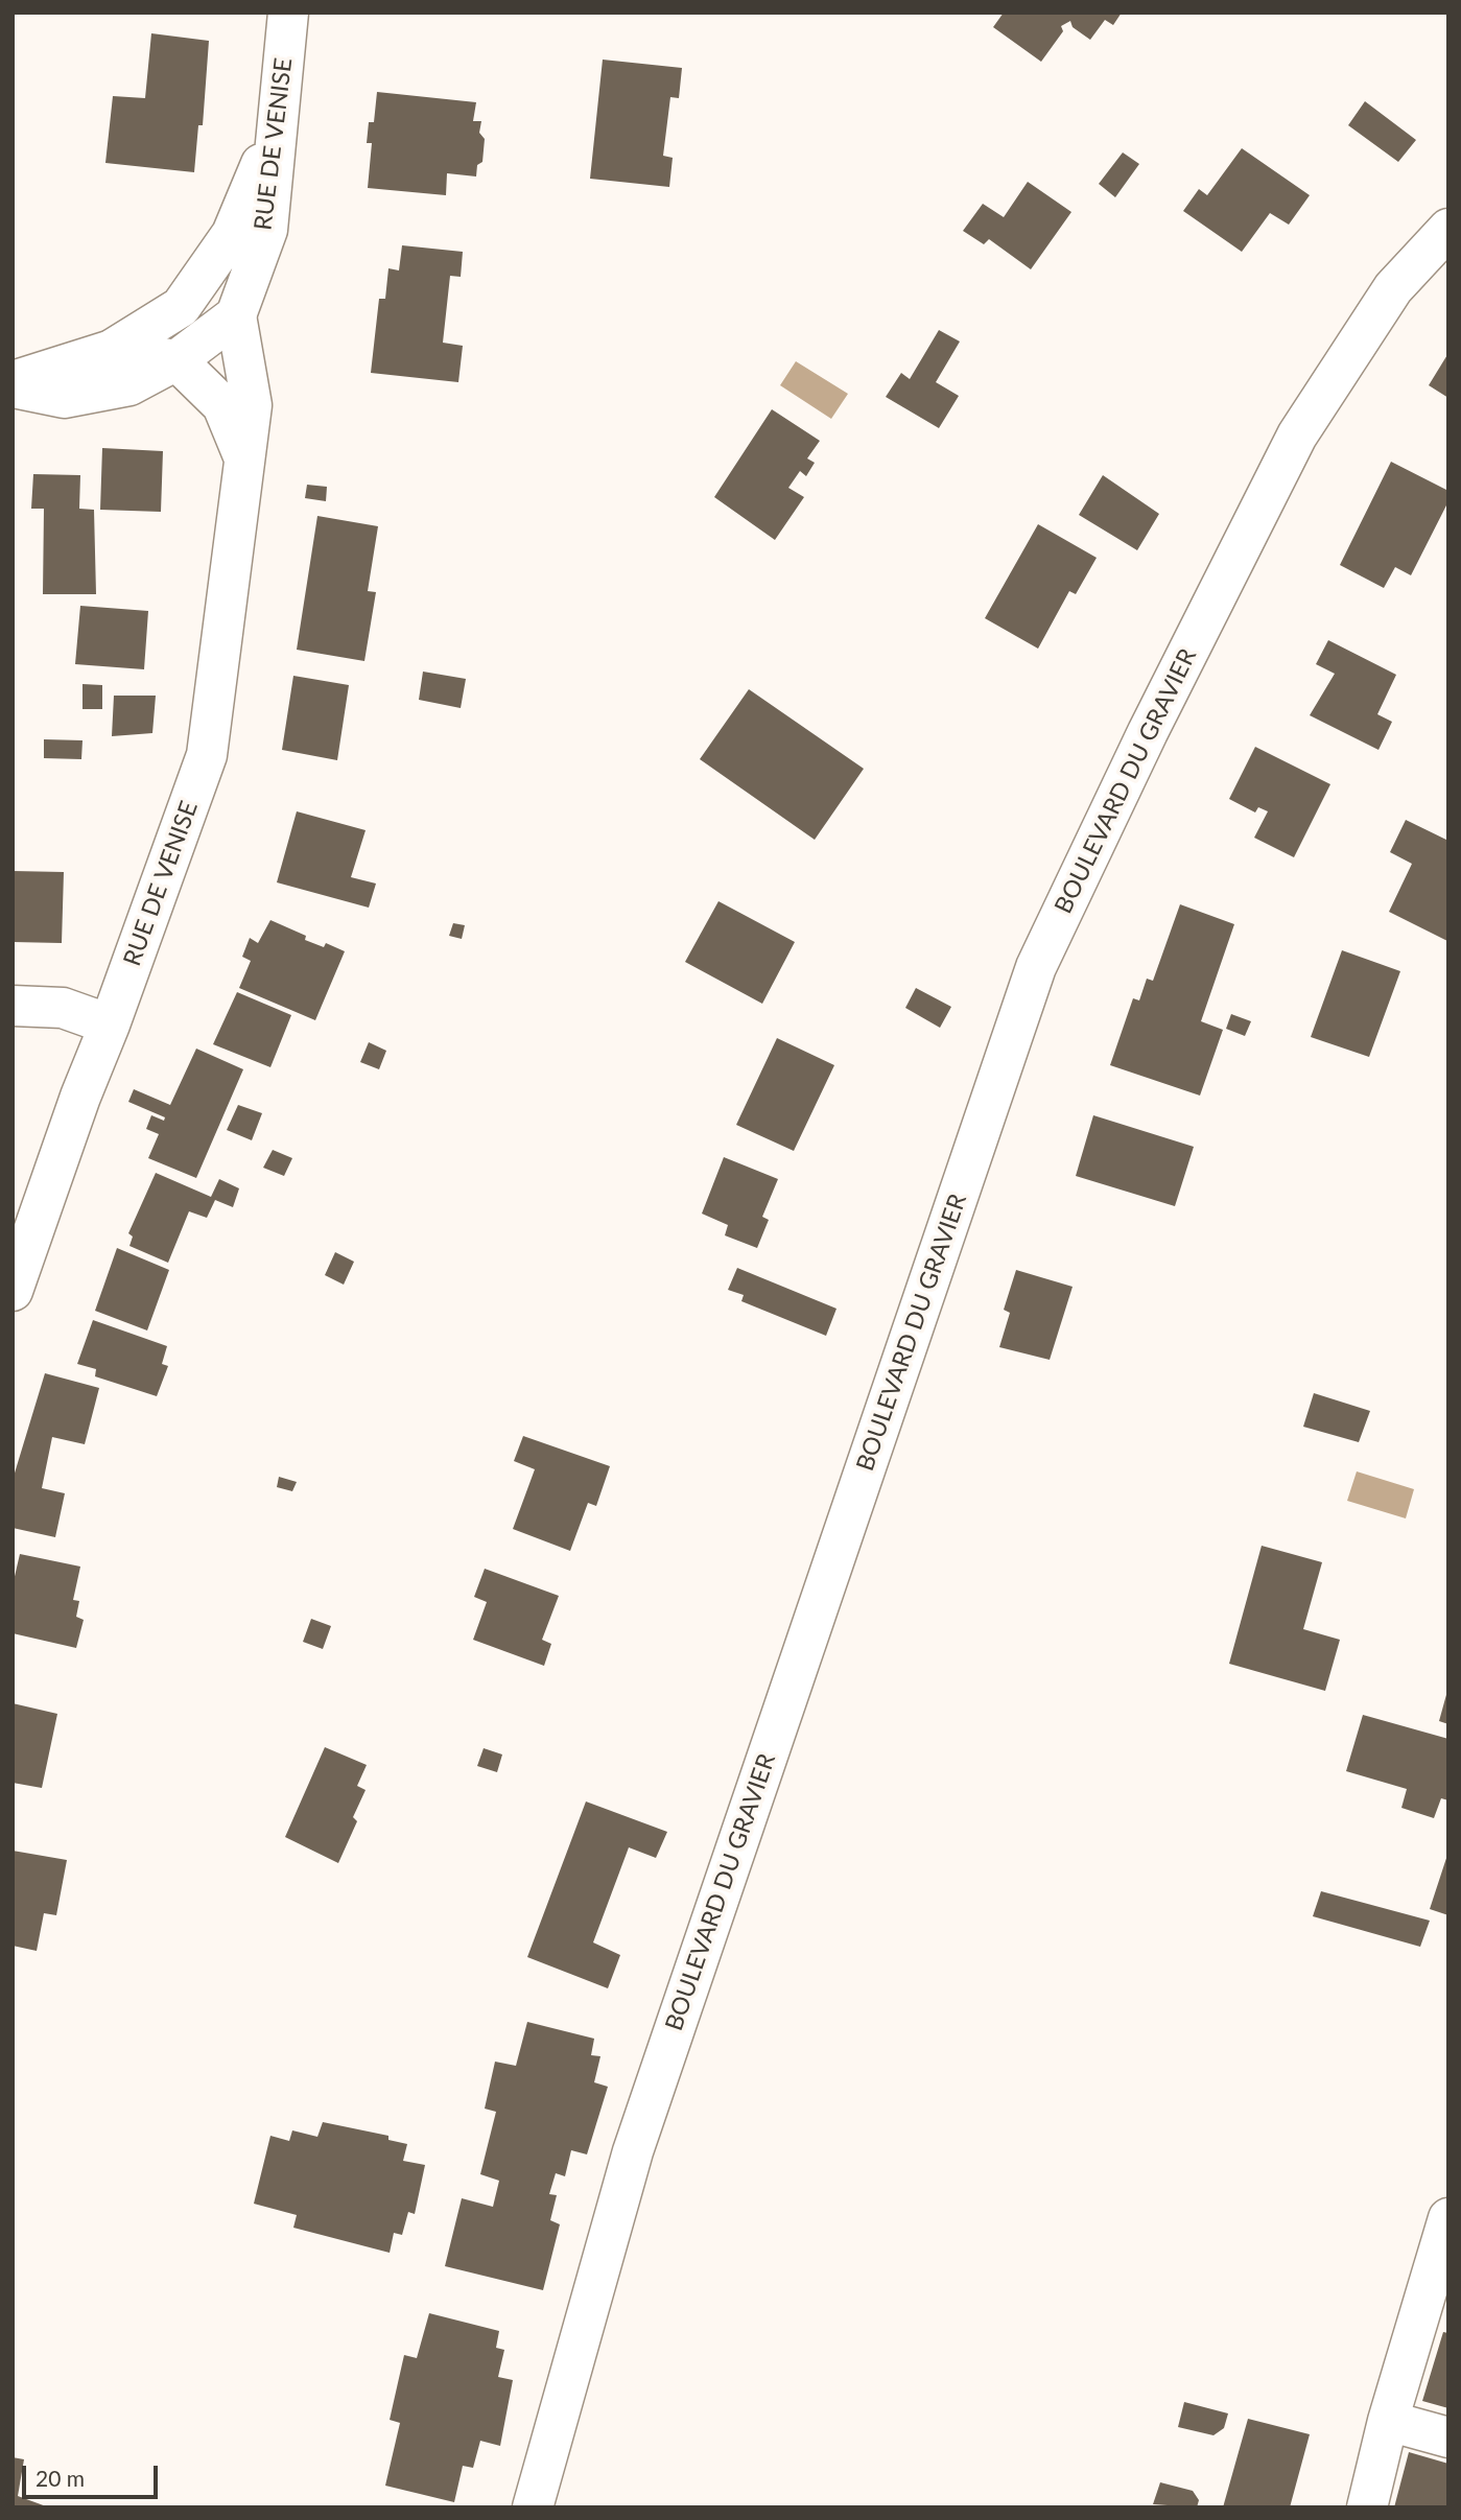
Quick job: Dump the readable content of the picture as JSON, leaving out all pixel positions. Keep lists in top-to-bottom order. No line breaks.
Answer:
{"streets":{"street":["RUE DE VENISE","BOULEVARD DU GRAVIER"]},"scale_bar":"20 m"}
